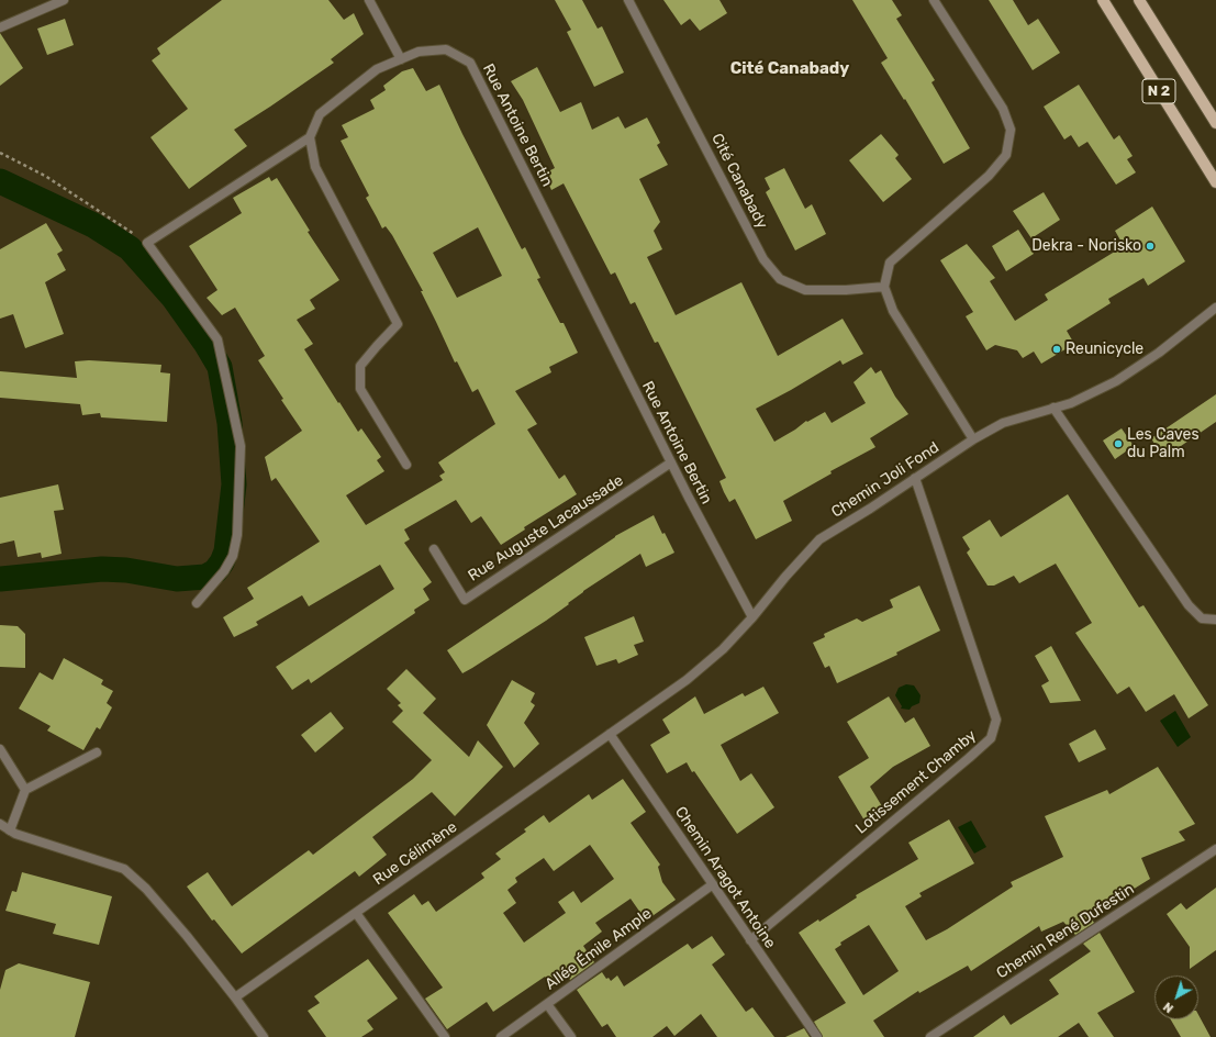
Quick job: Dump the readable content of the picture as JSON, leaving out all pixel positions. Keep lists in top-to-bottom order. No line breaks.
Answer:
{"streets":{"main road":["N 2"],"street":["Rue Antoine Bertin","Cité Canabady","Chemin Joli Fond","Rue Auguste Lacaussade","Lotissement Chamby","Rue Célimène","Chemin Aragot Antoine","Chemin René Dufestin","Allée Émile Ample"]},"crossings":[["Rue Antoine Bertin","Chemin Joli Fond"],["Rue Antoine Bertin","Rue Auguste Lacaussade"],["Chemin Joli Fond","Lotissement Chamby"],["Chemin Joli Fond","Rue Célimène"],["Chemin Joli Fond","Chemin Aragot Antoine"],["Lotissement Chamby","Chemin Aragot Antoine"],["Rue Célimène","Chemin Aragot Antoine"],["Chemin Aragot Antoine","Allée Émile Ample"]],"districts":["Cité Canabady"],"places":["Dekra - Norisko","Reunicycle","Les Caves du Palm"],"north":"bottom left"}
